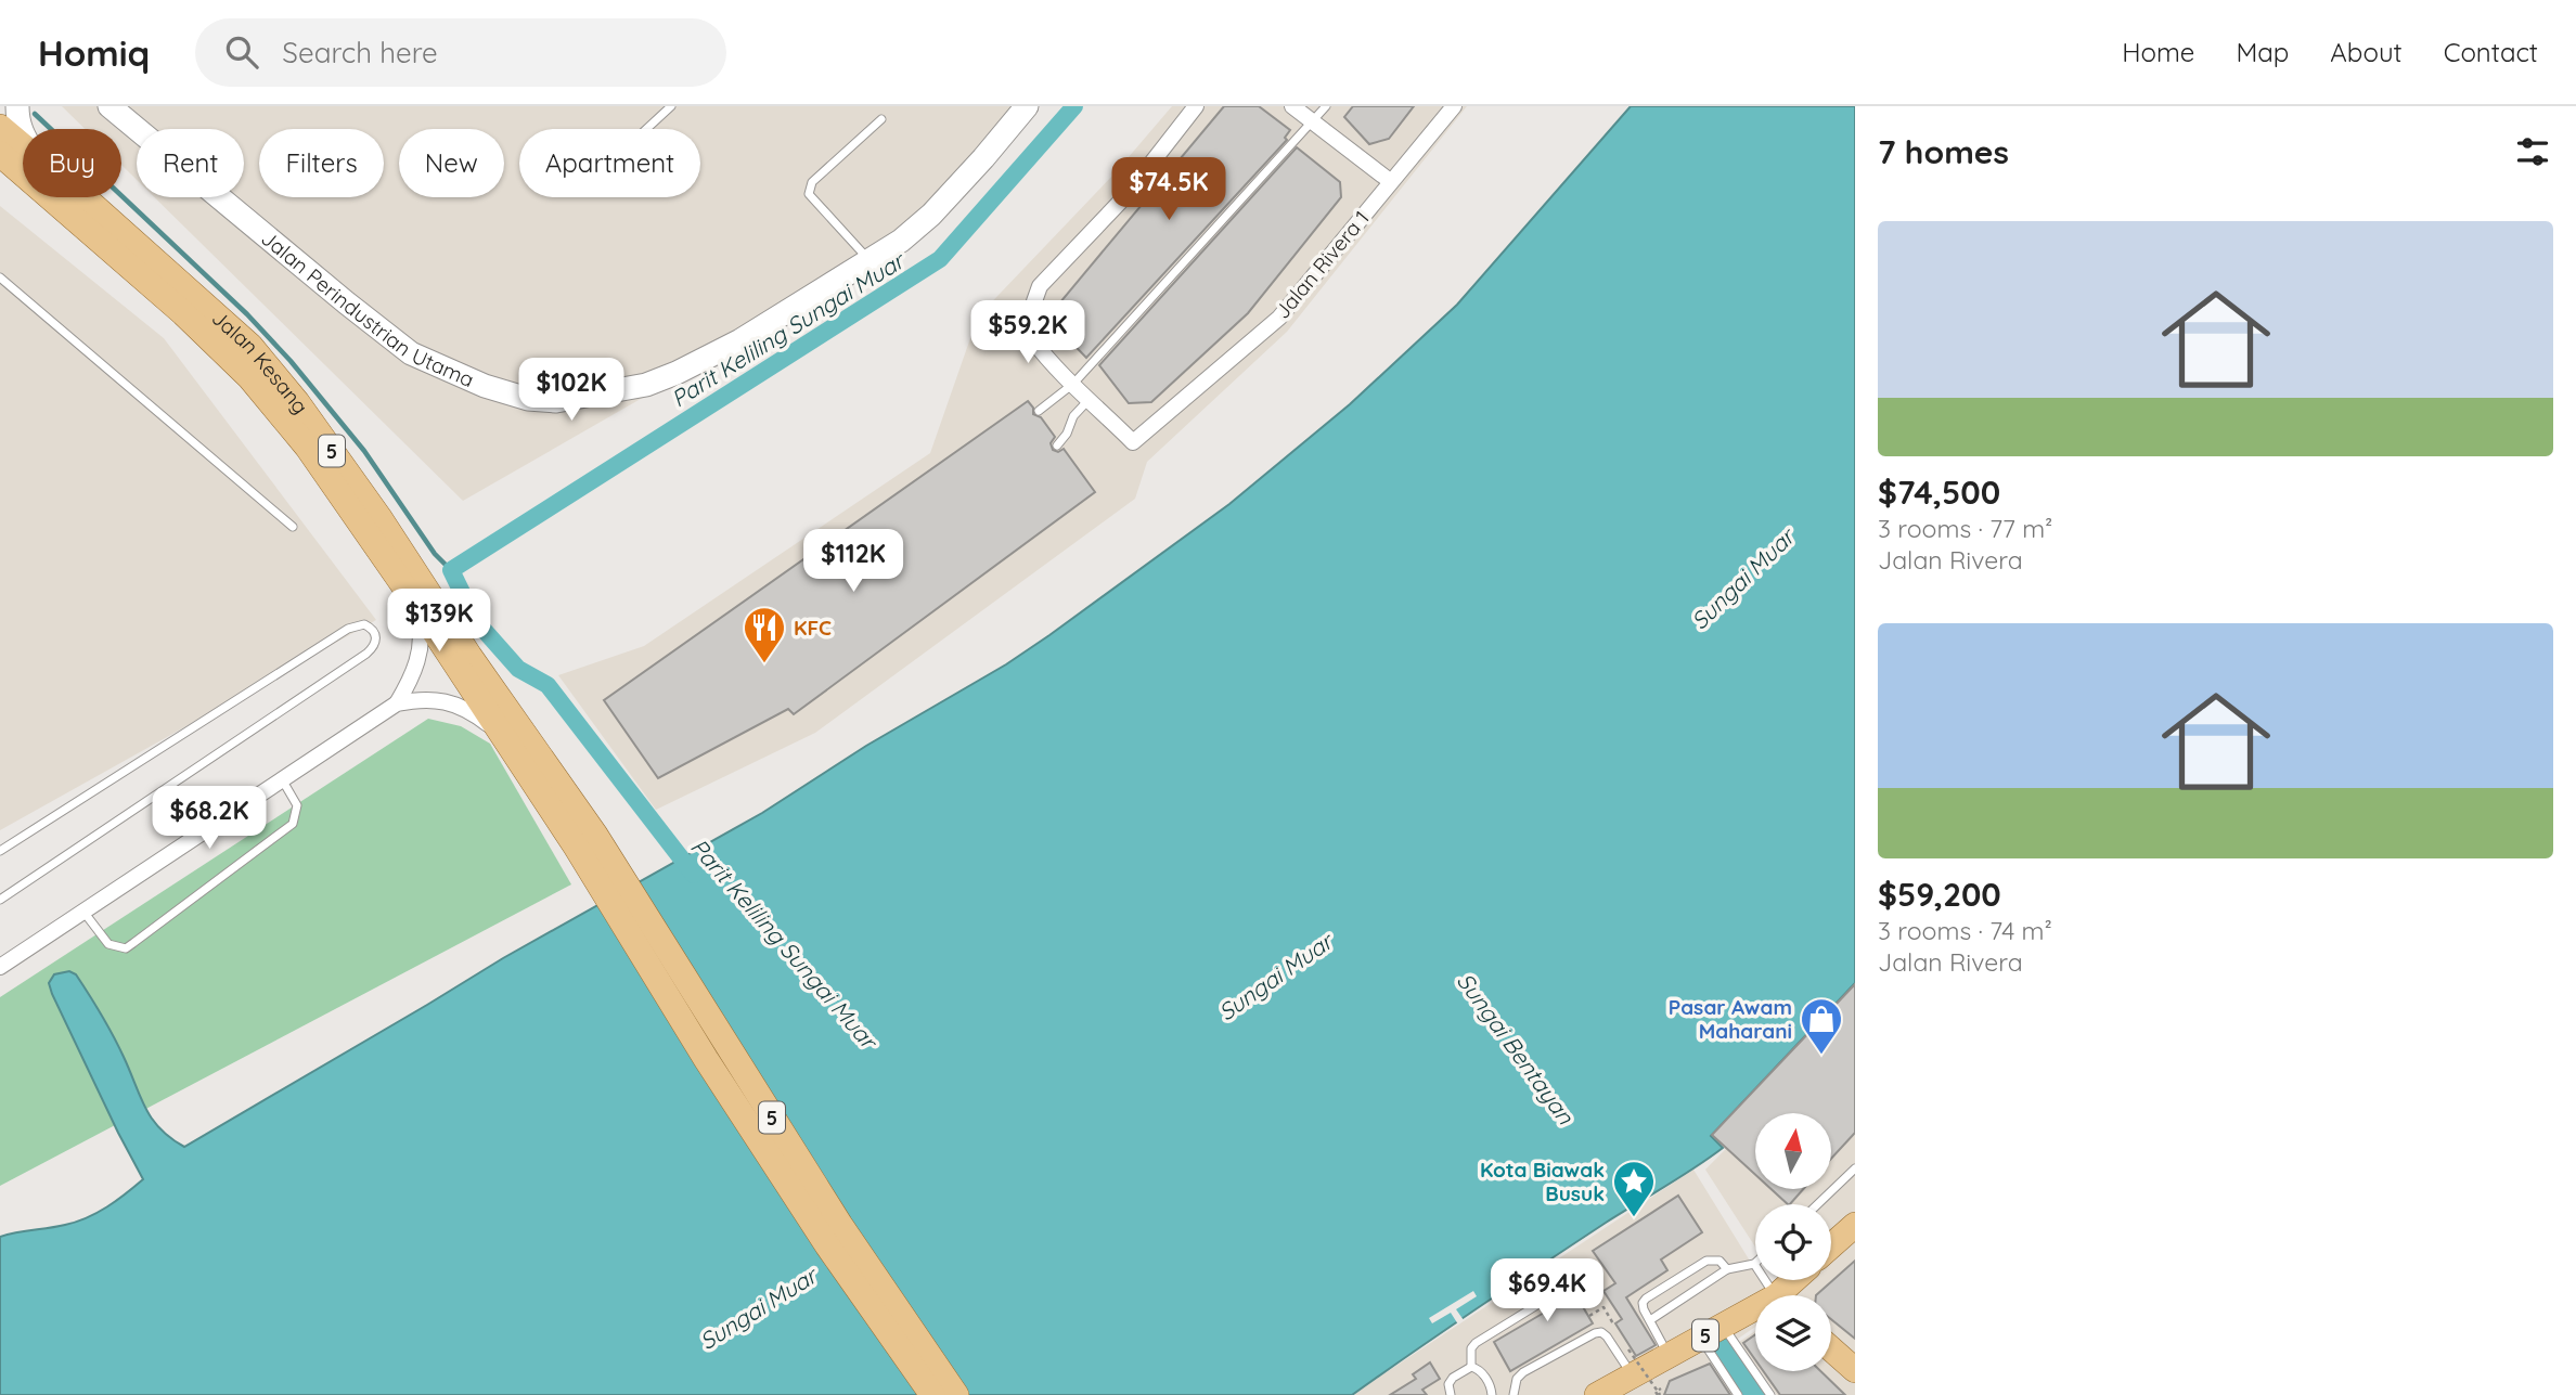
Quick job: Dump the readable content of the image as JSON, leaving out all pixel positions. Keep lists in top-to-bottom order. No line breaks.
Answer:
{"streets":{"main road":["Jalan Kesang","5"],"street":["Jalan Rivera 1","Jalan Perindustrian Utama"]},"crossings":[["Jalan Kesang","5"]],"water":["Parit Keliling Sungai Muar","Sungai Muar","Sungai Bentayan"],"places":{"restaurant":["KFC"],"shop":["Pasar Awam Maharani"],"place":["Kota Biawak Busuk"]},"north":"top","page":{"header":"Homiq","search":"Search here","nav":["Home","Map","About","Contact"],"heading":"7 homes","chip":["Buy","Rent","Filters","New","Apartment"],"price":["$74.5K","$59.2K","$102K","$112K","$139K","$68.2K","$69.4K"],"list":[{"name":"$74,500","note":"3 rooms · 77 m² · Jalan Rivera"},{"name":"$59,200","note":"3 rooms · 74 m² · Jalan Rivera"}]}}
